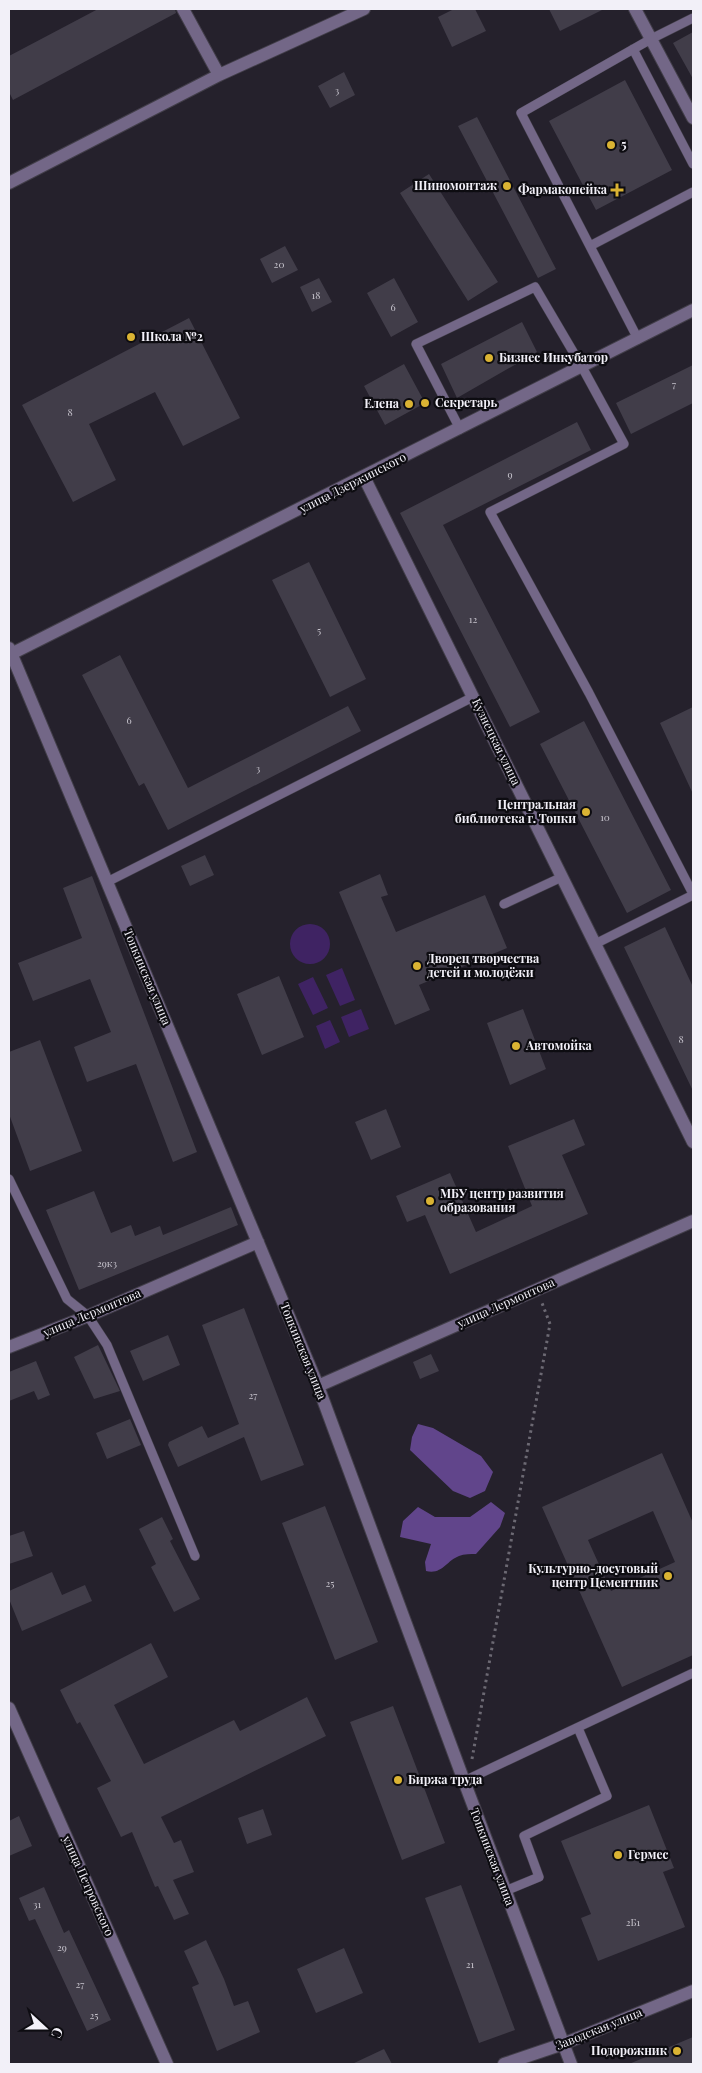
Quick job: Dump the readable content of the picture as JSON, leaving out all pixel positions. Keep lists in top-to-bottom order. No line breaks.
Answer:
{"streets":{"street":["улица Дзержинского","Кузнецкая улица","Топкинская улица","улица Лермонтова","улица Петровского","Заводская улица"]},"crossings":[["улица Дзержинского","Кузнецкая улица"],["улица Дзержинского","Топкинская улица"],["Топкинская улица","улица Лермонтова"],["Топкинская улица","Заводская улица"]],"places":{"other":["5","Шиномонтаж","Школа №2","Бизнес Инкубатор","Секретарь","Елена","Центральная библиотека г. Топки","Дворец творчества детей и молодёжи","Автомойка","МБУ центр развития образования","Культурно-досуговый центр Цементник","Биржа труда","Гермес","Подорожник"],"health":["Фармакопейка"]},"house_numbers":["3","20","18","6","7","8","9","12","5","6","3","10","8","29к3","27","25","31","2Б1","29","21","27","25"],"north":"right"}
